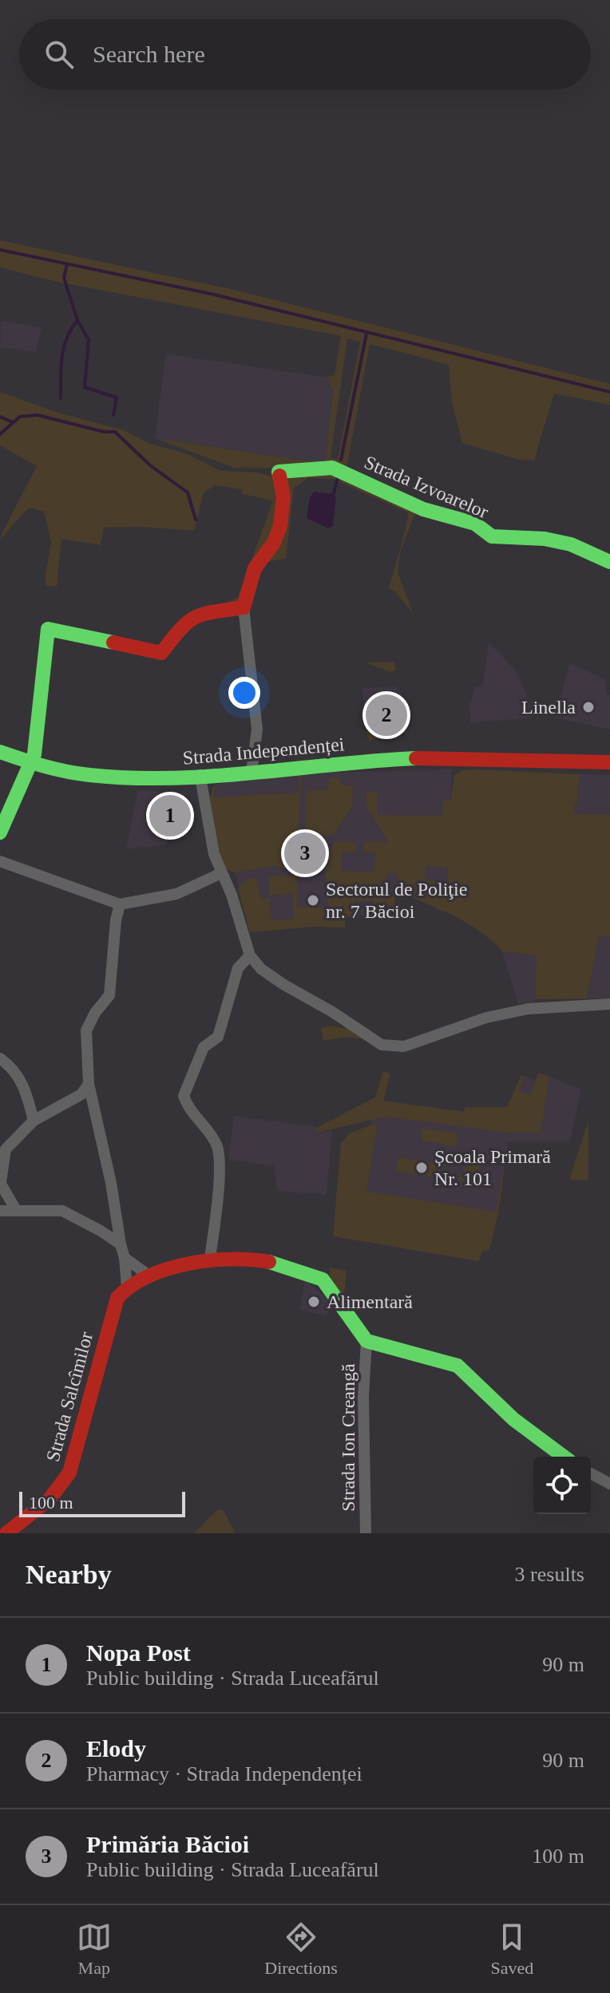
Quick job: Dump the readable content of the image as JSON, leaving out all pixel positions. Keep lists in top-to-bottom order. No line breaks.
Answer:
{"streets":{"street":["Strada Izvoarelor","Strada Independenței","Strada Salcîmilor","Strada Ion Creangă"]},"places":["Linella","Sectorul de Poliţie nr. 7 Băcioi","Școala Primară Nr. 101","Alimentară"],"scale_bar":"100 m","page":{"search":"Search here","pins":["2","1","3"],"scale":"100 m","heading":["Nearby","3 results"],"list":[{"mark":"1","name":"Nopa Post","note":"Public building · Strada Luceafărul","value":"90 m"},{"mark":"2","name":"Elody","note":"Pharmacy · Strada Independenței","value":"90 m"},{"mark":"3","name":"Primăria Băcioi","note":"Public building · Strada Luceafărul","value":"100 m"}],"nav":["Map","Directions","Saved"]}}
